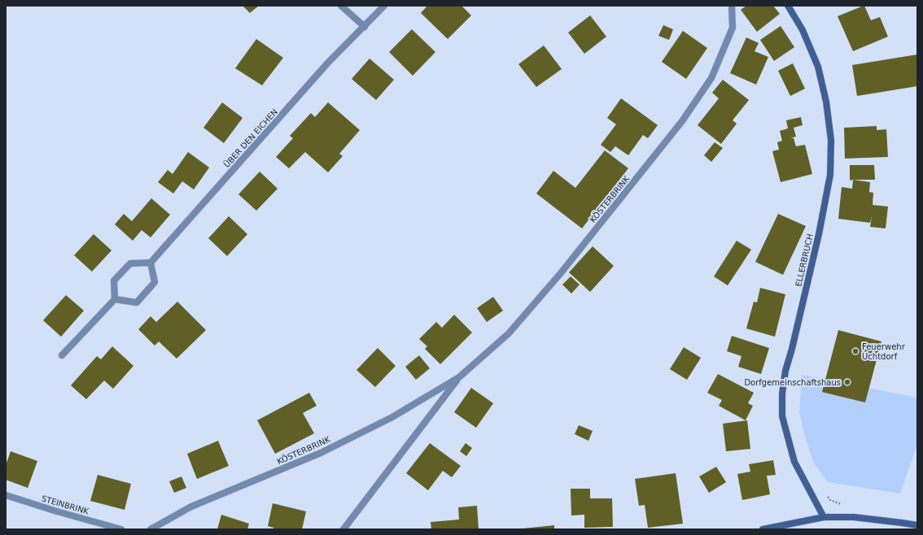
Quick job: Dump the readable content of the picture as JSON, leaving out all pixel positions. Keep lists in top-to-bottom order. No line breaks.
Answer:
{"streets":{"street":["ÜBER DEN EICHEN","KÖSTERBRINK","ELLERBRUCH","STEINBRINK"]},"places":["Feuerwehr Uchtdorf","Dorfgemeinschaftshaus"]}
